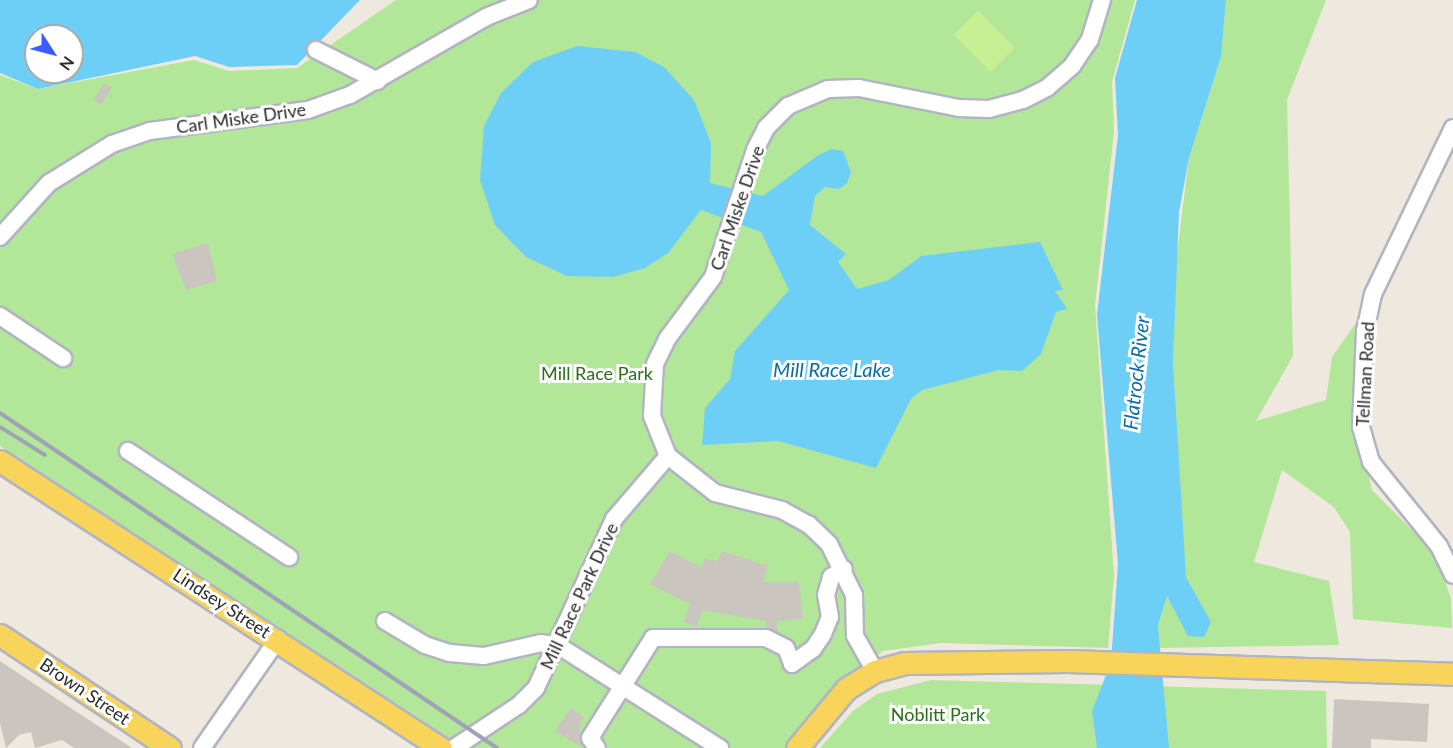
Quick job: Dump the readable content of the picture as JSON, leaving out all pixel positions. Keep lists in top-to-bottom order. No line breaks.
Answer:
{"streets":{"main road":["Lindsey Street","Brown Street"],"street":["Carl Miske Drive","Tellman Road","Mill Race Park Drive"]},"crossings":[["Carl Miske Drive","Mill Race Park Drive"]],"water":["Mill Race Lake","Flatrock River"],"parks":["Mill Race Park","Noblitt Park"],"north":"bottom right"}
